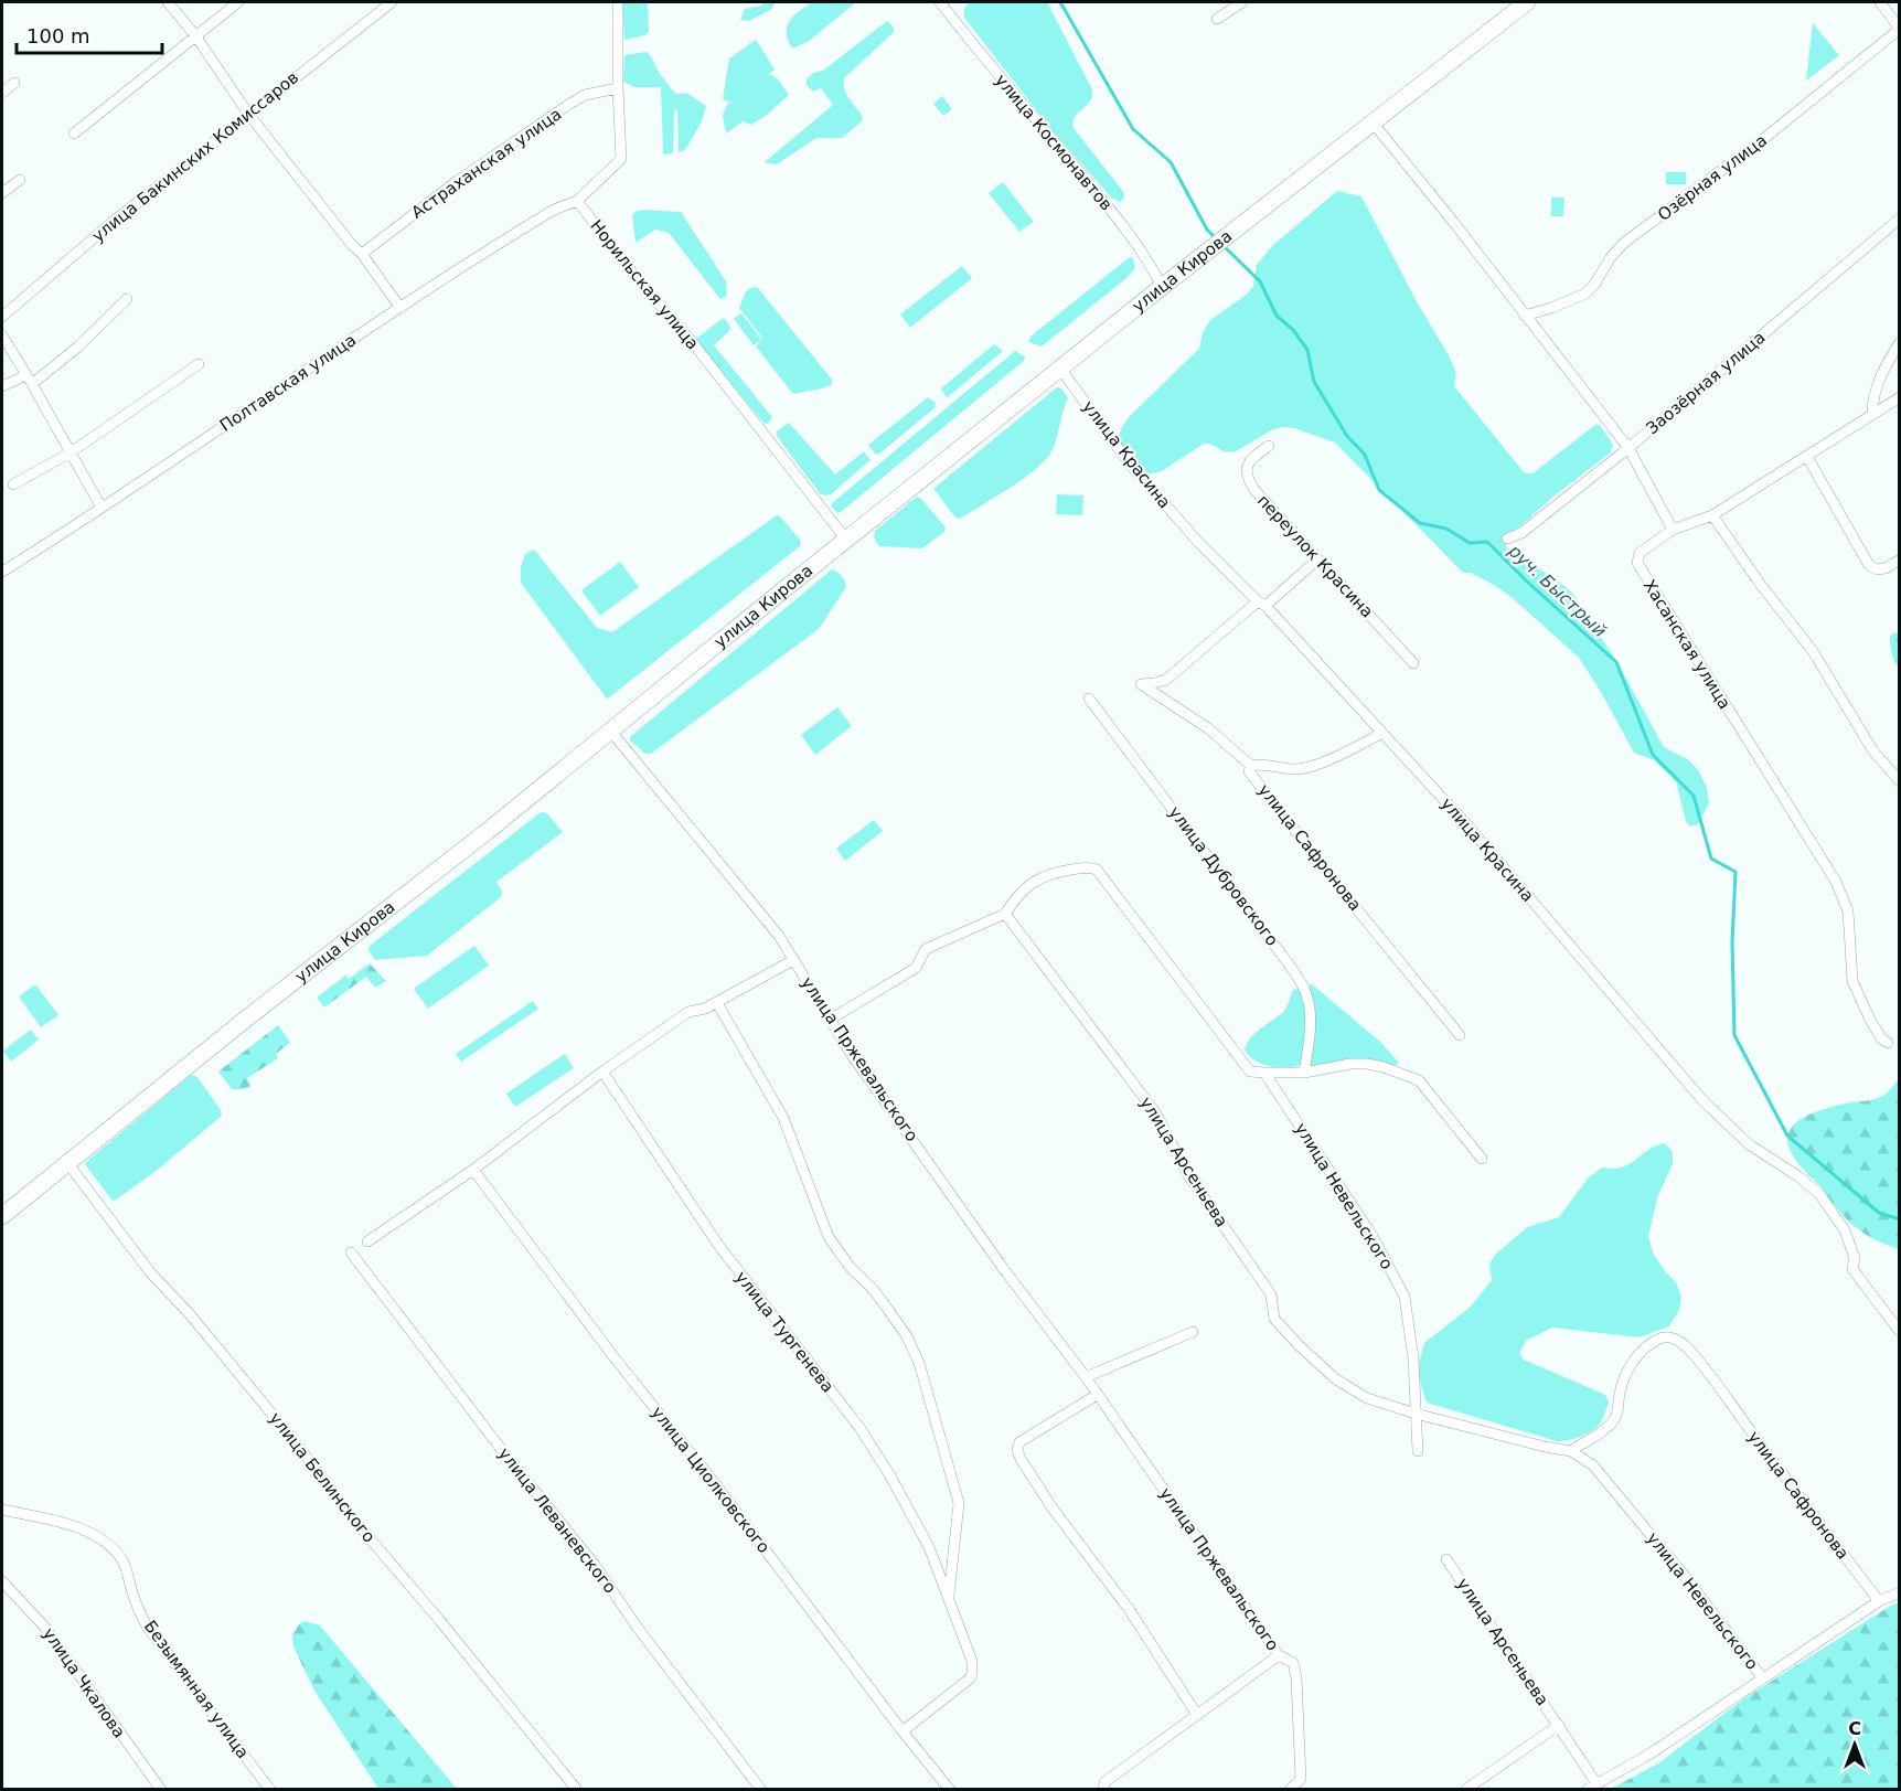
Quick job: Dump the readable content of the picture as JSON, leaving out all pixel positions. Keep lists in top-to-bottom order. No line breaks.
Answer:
{"streets":{"main road":["улица Кирова"],"street":["улица Космонавтов","улица Бакинских Комиссаров","Астраханская улица","Озёрная улица","Норильская улица","Полтавская улица","Заозёрная улица","улица Красина","переулок Красина","Хасанская улица","улица Сафронова","улица Дубровского","улица Пржевальского","улица Арсеньева","улица Невельского","улица Тургенева","улица Белинского","улица Циолковского","улица Леваневского","улица Чкалова","Безымянная улица"]},"crossings":[["улица Космонавтов","улица Кирова"],["улица Кирова","Норильская улица"],["улица Кирова","улица Красина"],["улица Кирова","улица Пржевальского"],["улица Кирова","улица Белинского"],["Норильская улица","Полтавская улица"],["улица Красина","улица Сафронова"],["улица Сафронова","улица Невельского"],["улица Арсеньева","улица Невельского"],["улица Тургенева","улица Циолковского"]],"water":["руч. Быстрый"],"scale_bar":"100 m","north":"top"}
